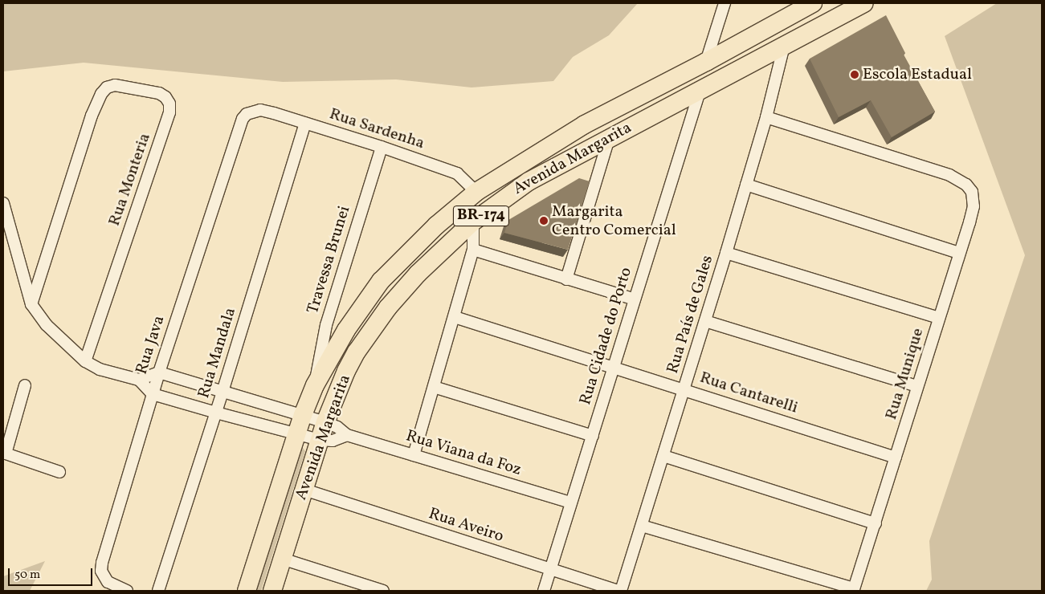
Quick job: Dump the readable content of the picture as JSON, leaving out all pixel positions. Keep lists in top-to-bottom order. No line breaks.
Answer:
{"streets":{"main road":["Avenida Margarita","BR-174"],"street":["Rua Sardenha","Rua Monteria","Travessa Brunei","Rua País de Gales","Rua Cidade do Porto","Rua Java","Rua Mandala","Rua Munique","Rua Cantarelli","Rua Viana da Foz","Rua Aveiro"]},"crossings":[["Rua Sardenha","Avenida Margarita"],["Rua Sardenha","Travessa Brunei"],["Rua Sardenha","Rua Java"],["Rua Sardenha","Rua Mandala"],["Avenida Margarita","Travessa Brunei"],["Avenida Margarita","Rua País de Gales"],["Avenida Margarita","Rua Cidade do Porto"],["Avenida Margarita","Rua Viana da Foz"],["Avenida Margarita","Rua Aveiro"],["Rua País de Gales","Rua Munique"],["Rua País de Gales","Rua Cantarelli"],["Rua Cidade do Porto","Rua Cantarelli"],["Rua Cidade do Porto","Rua Viana da Foz"],["Rua Cidade do Porto","Rua Aveiro"],["Rua Java","Rua Viana da Foz"],["Rua Mandala","Rua Viana da Foz"],["Rua Munique","Rua Cantarelli"]],"places":["Escola Estadual","Margarita Centro Comercial"],"scale_bar":"50 m"}
